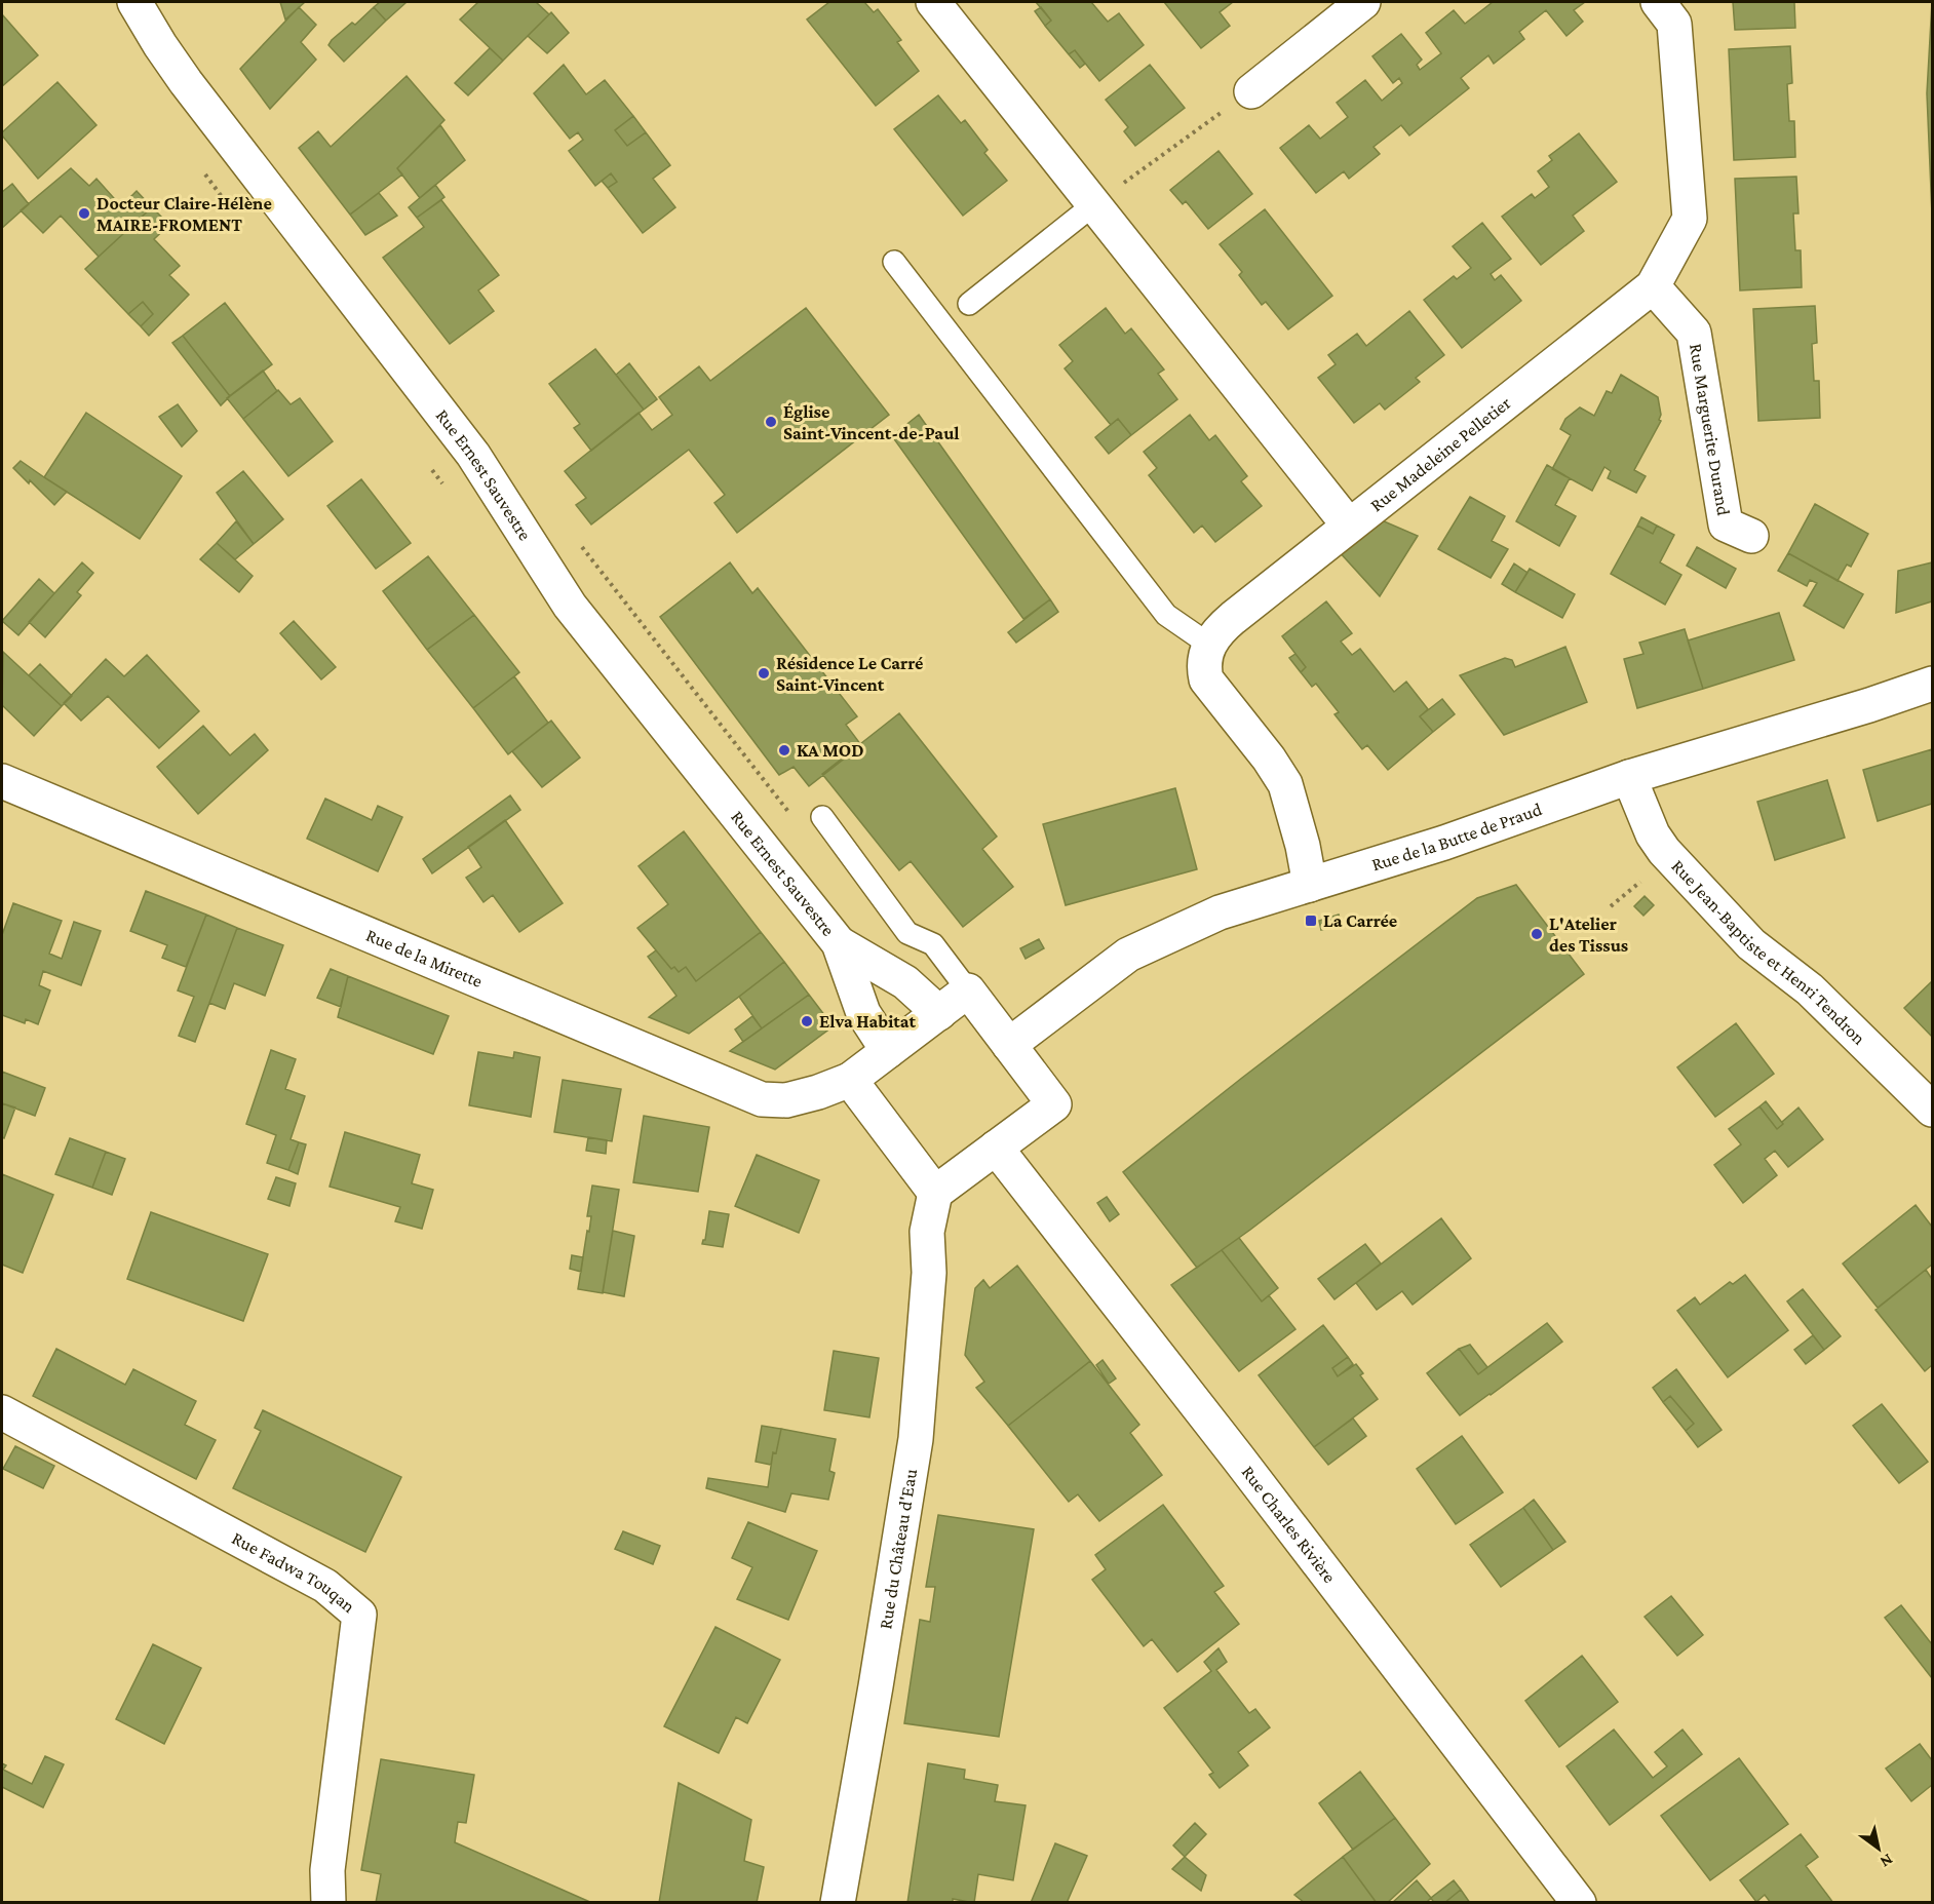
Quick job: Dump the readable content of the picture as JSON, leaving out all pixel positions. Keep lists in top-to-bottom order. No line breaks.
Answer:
{"streets":{"street":["Rue Marguerite Durand","Rue Madeleine Pelletier","Rue Ernest Sauvestre","Rue de la Butte de Praud","Rue Jean-Baptiste et Henri Tendron","Rue de la Mirette","Rue Charles Rivière","Rue du Château d'Eau","Rue Fadwa Touqan"]},"crossings":[["Rue Marguerite Durand","Rue Madeleine Pelletier"],["Rue Ernest Sauvestre","Rue de la Mirette"],["Rue de la Butte de Praud","Rue Jean-Baptiste et Henri Tendron"]],"places":{"other":["Docteur Claire-Hélène MAIRE-FROMENT","Église Saint-Vincent-de-Paul","Résidence Le Carré Saint-Vincent","KA MOD","L'Atelier des Tissus","Elva Habitat"],"transit":["La Carrée"]},"north":"bottom right"}
